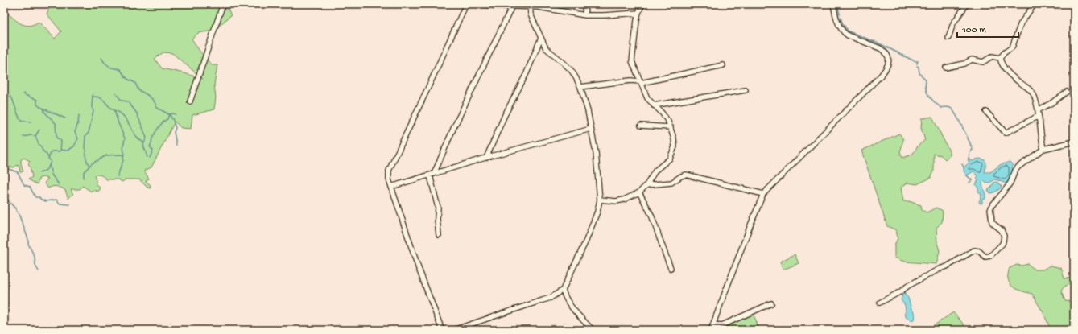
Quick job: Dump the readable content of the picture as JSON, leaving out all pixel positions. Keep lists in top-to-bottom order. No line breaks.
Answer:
{"scale_bar":"100 m"}
